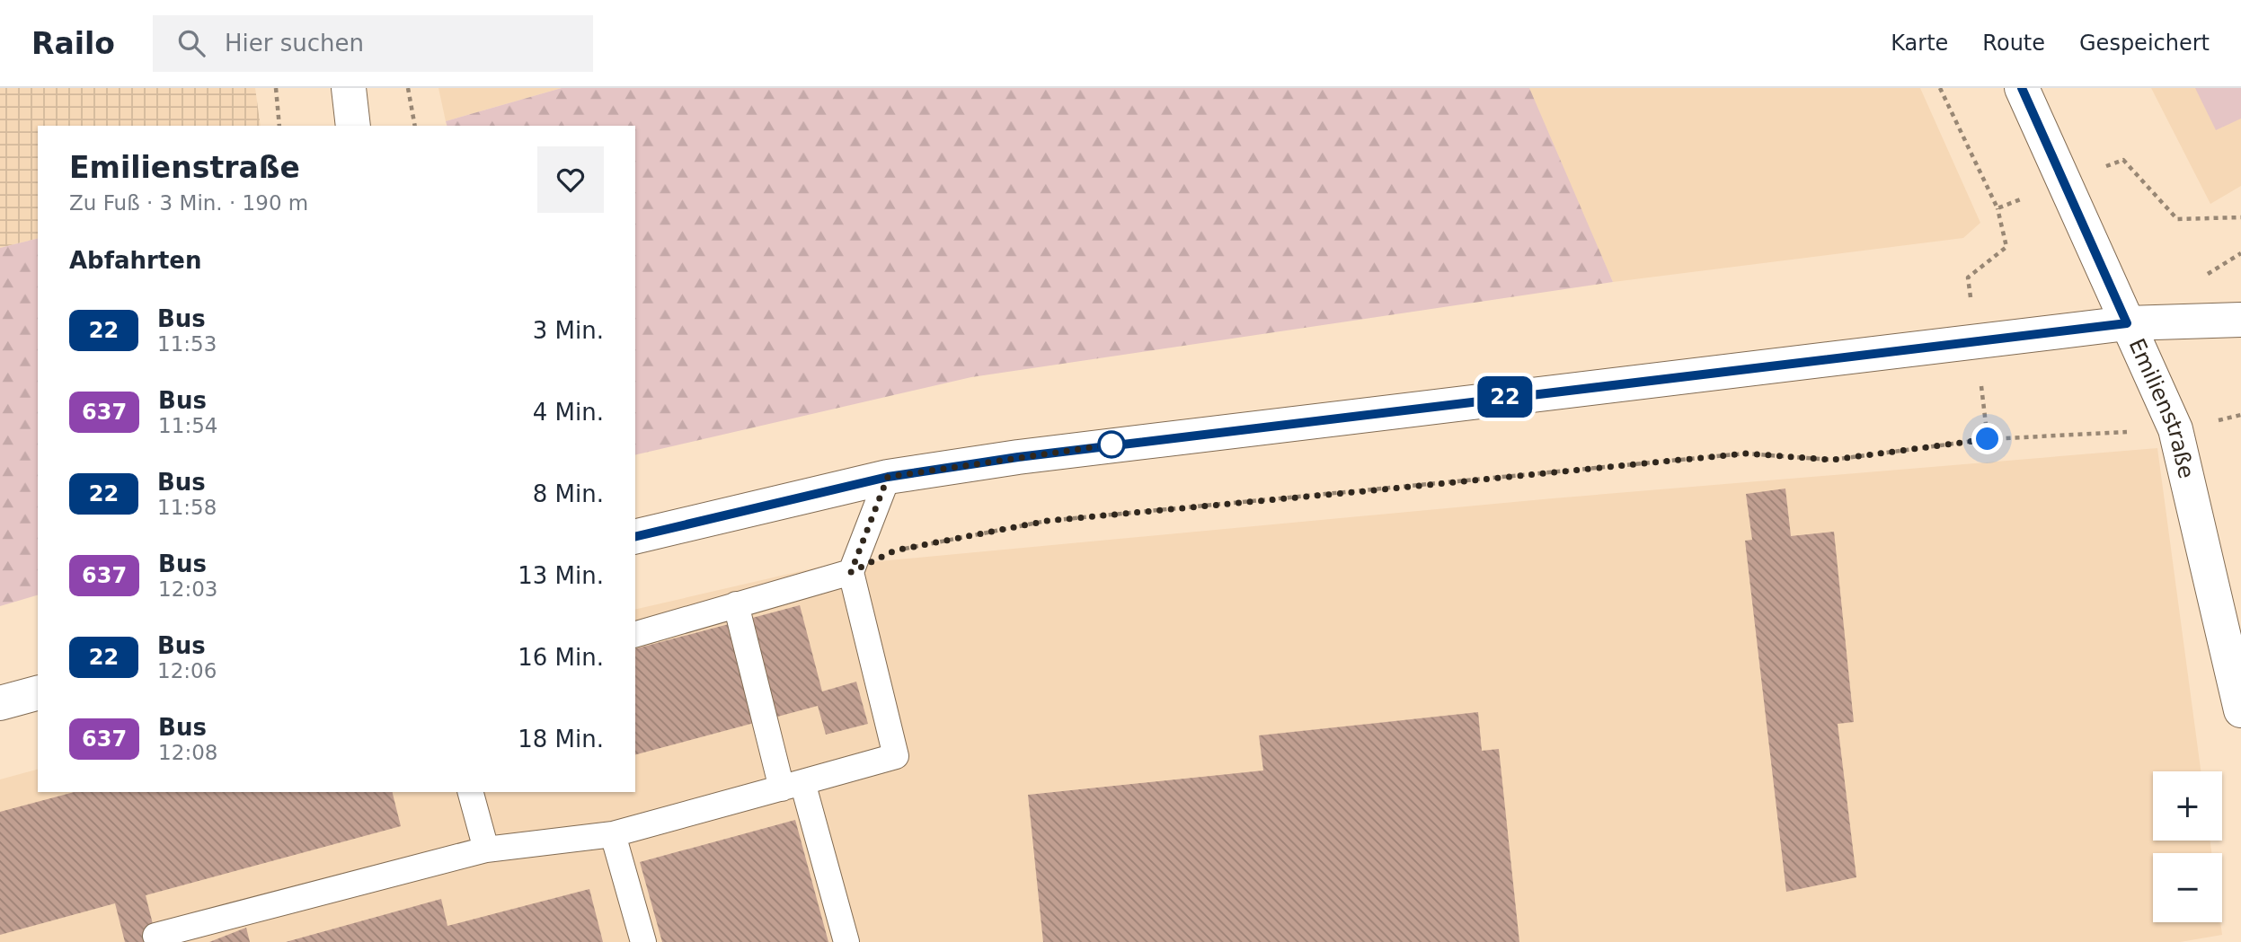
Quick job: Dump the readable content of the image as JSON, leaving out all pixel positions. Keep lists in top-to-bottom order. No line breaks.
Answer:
{"streets":{"main road":["Emilienstraße"]},"lines":["bus line 22"],"page":{"header":"Railo","search":"Hier suchen","nav":["Karte","Route","Gespeichert"],"on_map":"22","heading":[["Emilienstraße","Zu Fuß · 3 Min. · 190 m"],"Abfahrten"],"list":[{"mark":"22","name":"Bus","note":"11:53","value":"3 Min."},{"mark":"637","name":"Bus","note":"11:54","value":"4 Min."},{"mark":"22","name":"Bus","note":"11:58","value":"8 Min."},{"mark":"637","name":"Bus","note":"12:03","value":"13 Min."},{"mark":"22","name":"Bus","note":"12:06","value":"16 Min."},{"mark":"637","name":"Bus","note":"12:08","value":"18 Min."}],"map_buttons":["+","−"]}}
